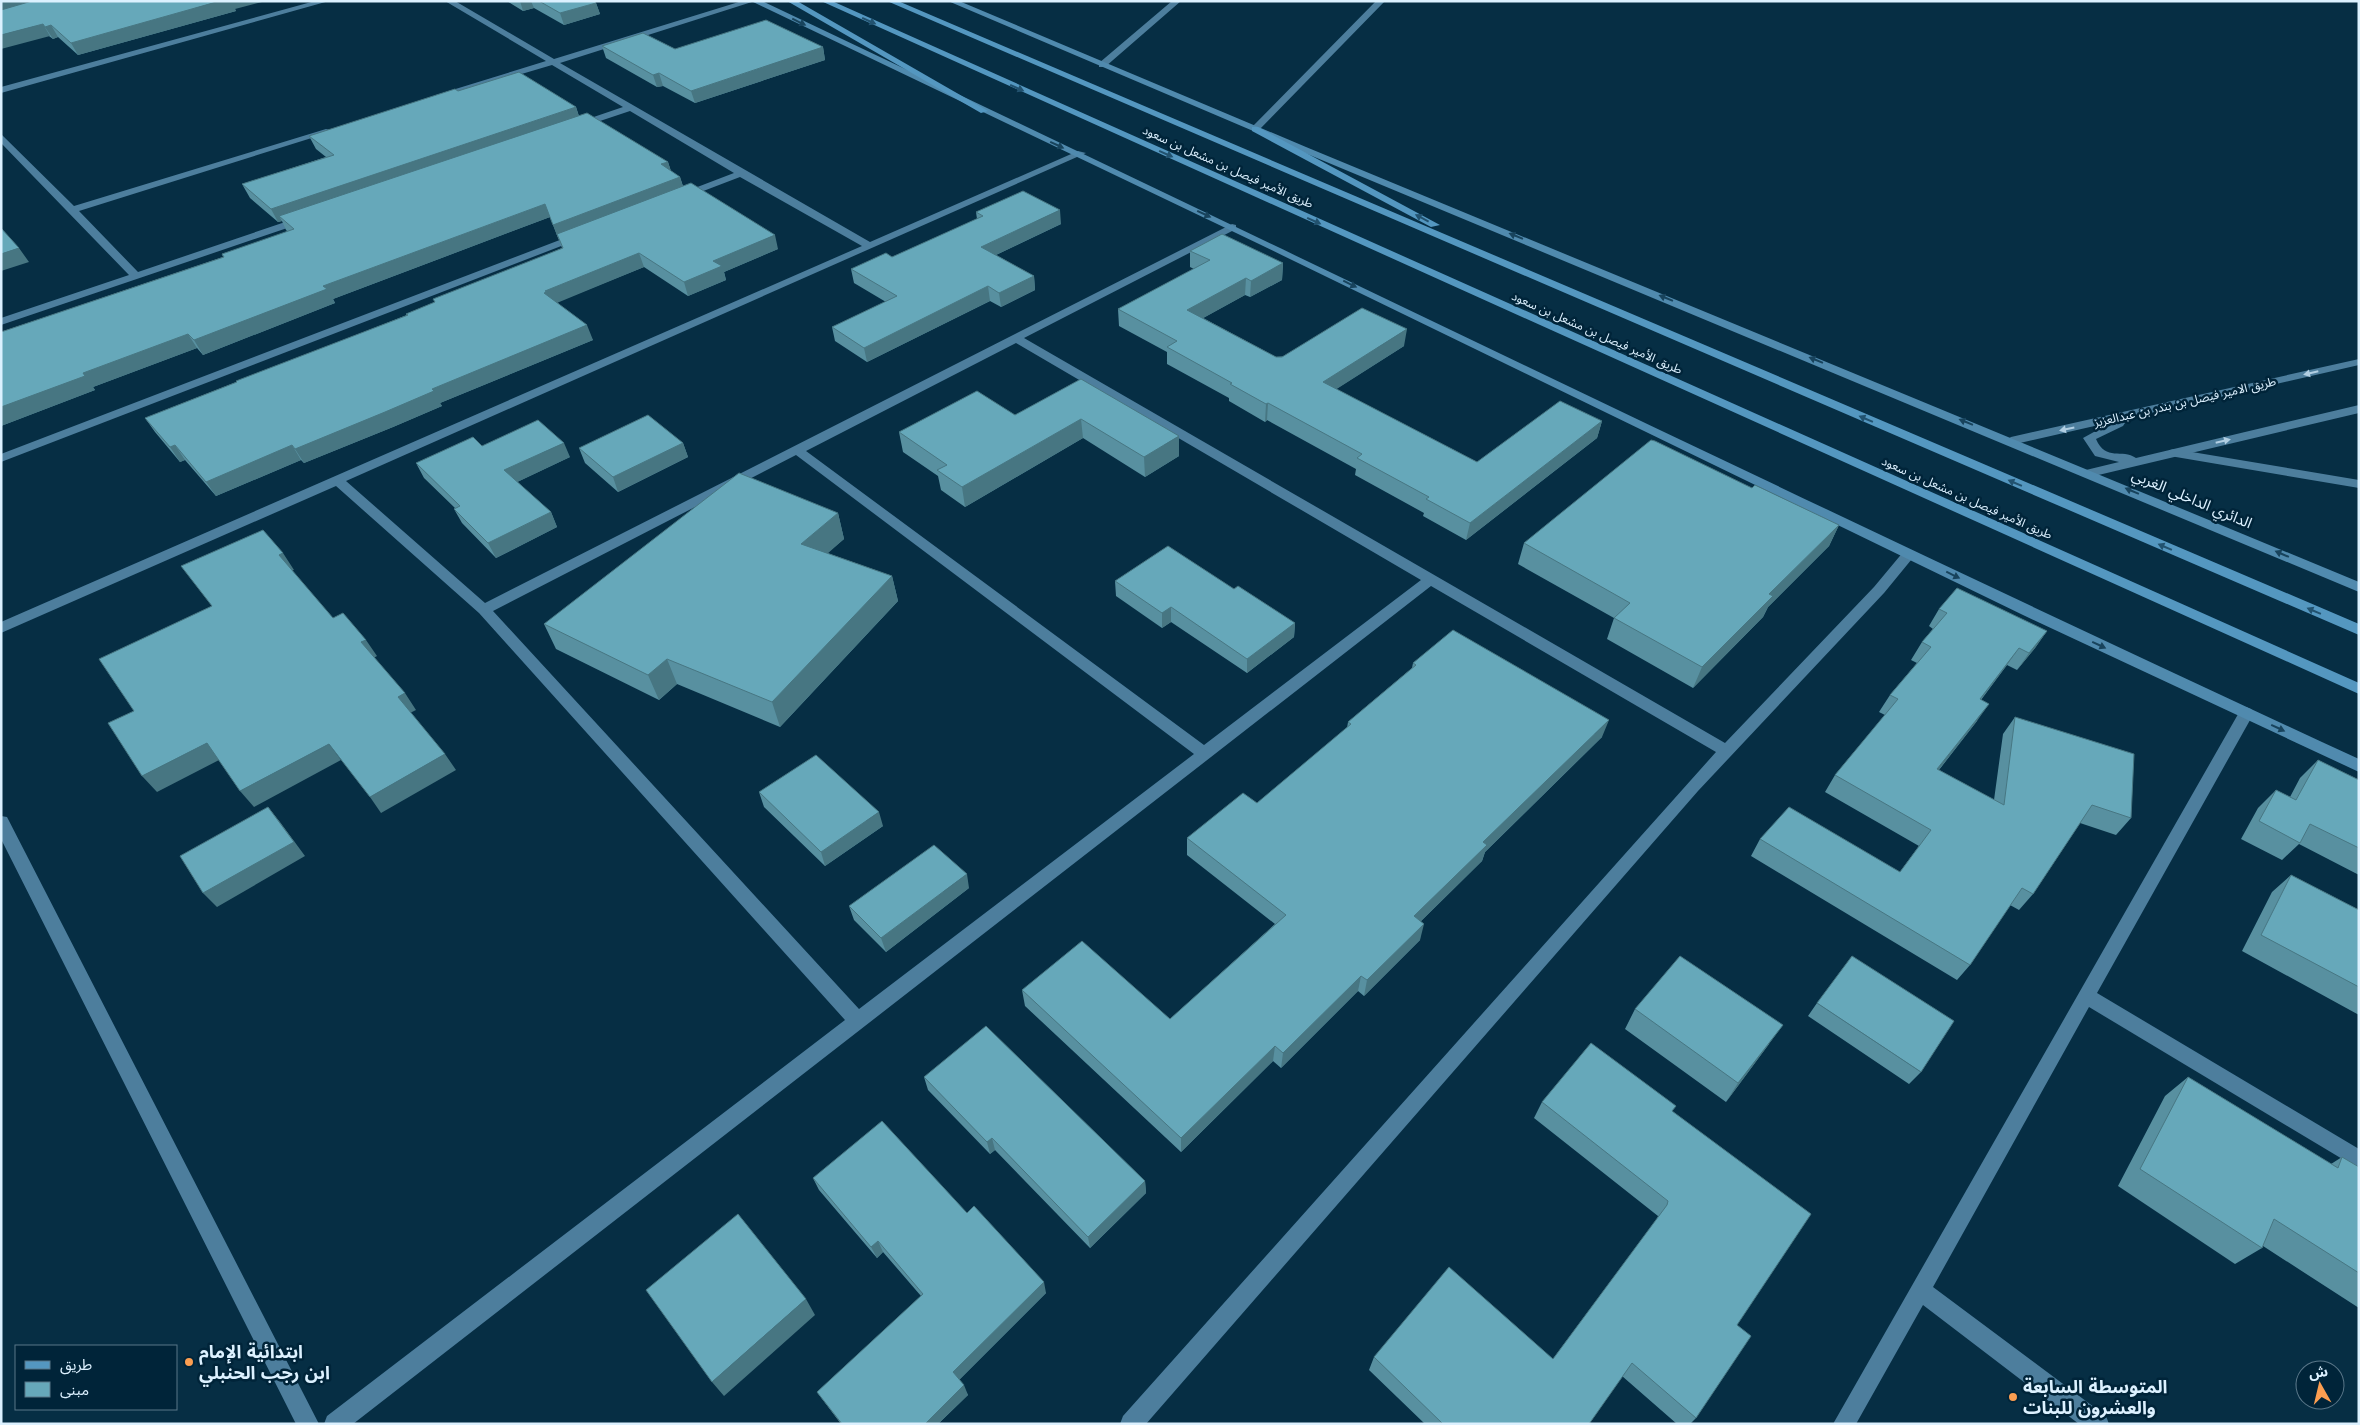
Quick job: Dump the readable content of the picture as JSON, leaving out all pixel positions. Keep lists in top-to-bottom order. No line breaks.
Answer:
{"streets":{"main road":["طريق الأمير فيصل بن مشعل بن سعود","الدائري الداخلي الغربي"],"street":["طريق الامير فيصل بن بندر بن عبدالعزيز"]},"crossings":[["طريق الامير فيصل بن بندر بن عبدالعزيز","الدائري الداخلي الغربي"]],"places":["ابتدائية الإمام ابن رجب الحنبلي","المتوسطة السابعة والعشرون للبنات"],"legend":["طريق","مبنى"],"north":"top"}
